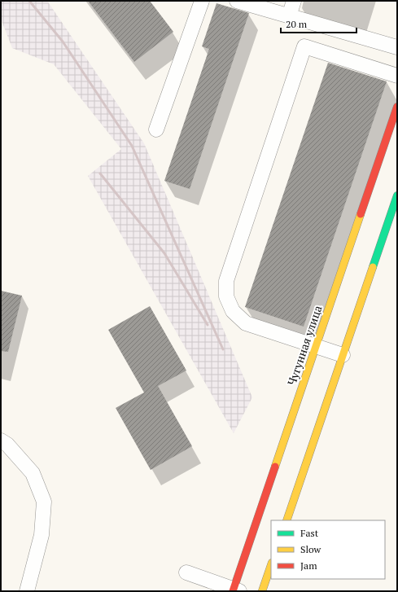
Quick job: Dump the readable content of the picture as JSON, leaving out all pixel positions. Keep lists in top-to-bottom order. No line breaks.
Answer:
{"streets":{"street":["Чугунная улица"]},"legend":["Fast","Slow","Jam"],"scale_bar":"20 m"}
